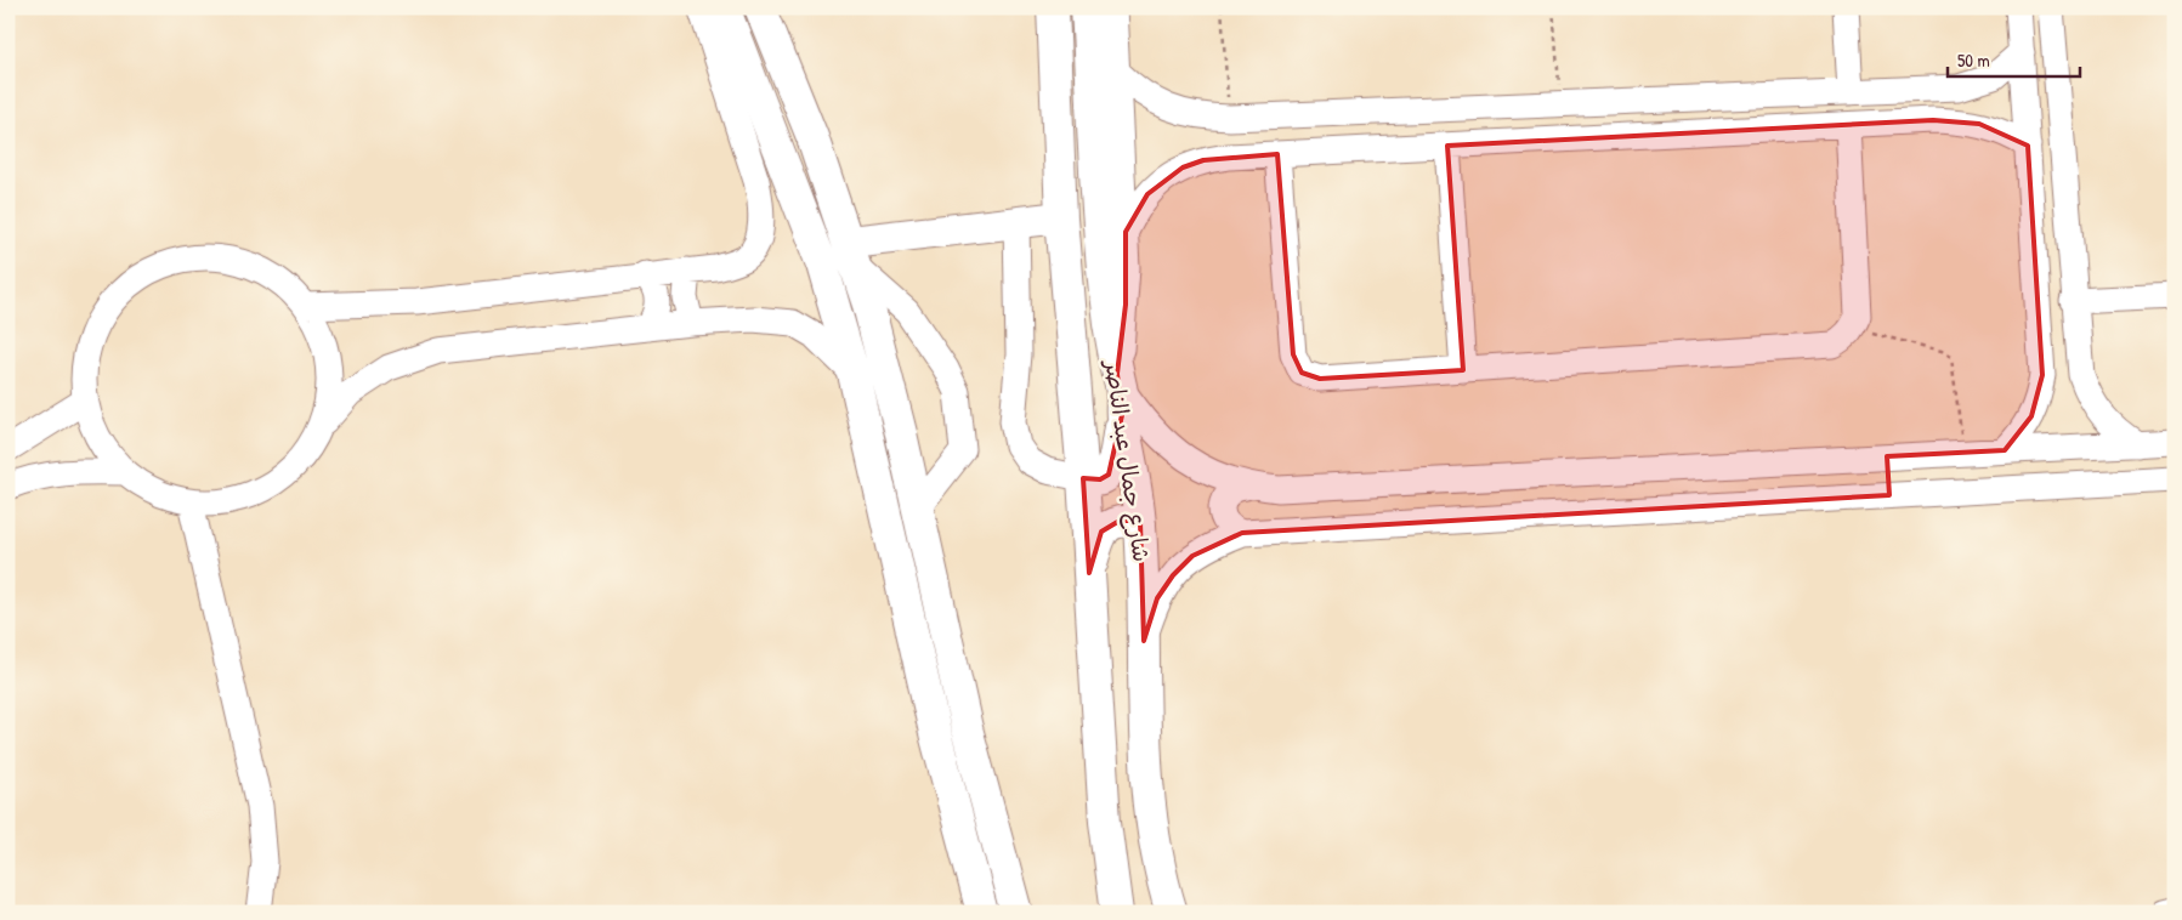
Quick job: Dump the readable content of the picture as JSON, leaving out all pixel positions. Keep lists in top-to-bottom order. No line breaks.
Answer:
{"streets":{"main road":["شارع جمال عبد الناصر"]},"scale_bar":"50 m"}
